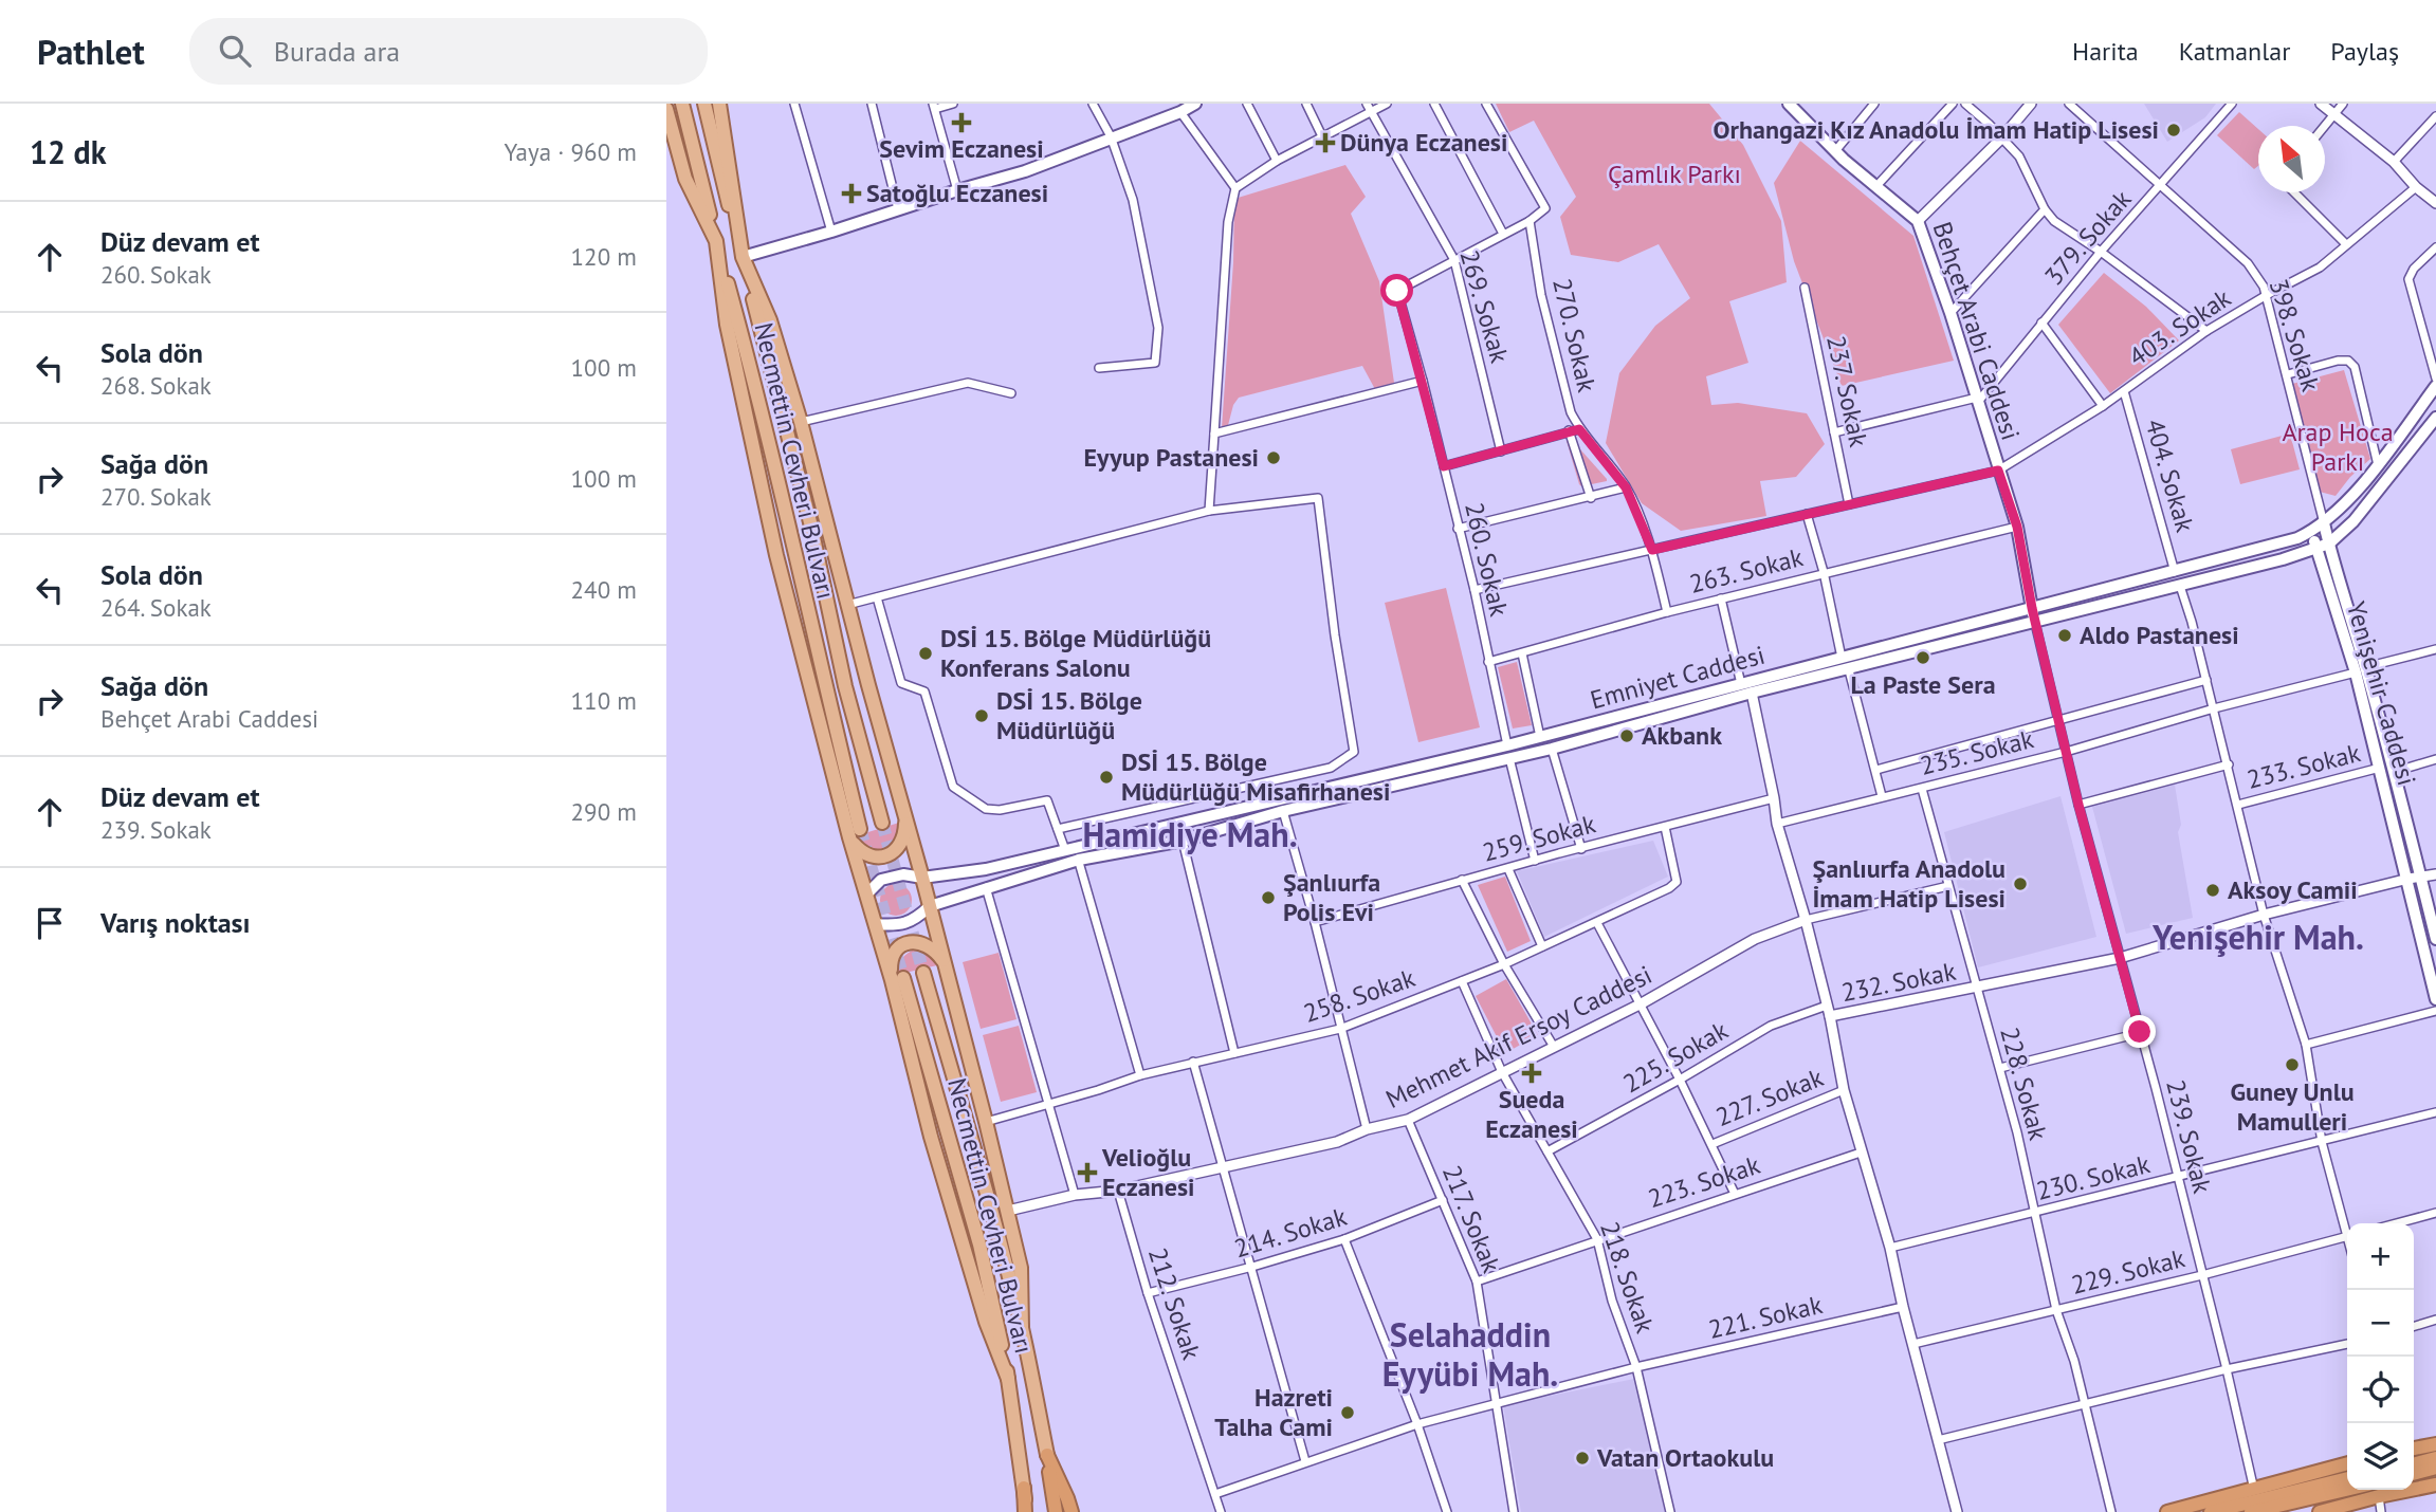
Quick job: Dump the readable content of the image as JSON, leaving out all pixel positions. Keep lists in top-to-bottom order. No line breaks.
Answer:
{"streets":{"main road":["Behçet Arabi Caddesi","Necmettin Cevheri Bulvarı","Emniyet Caddesi","Yenişehir Caddesi"],"street":["379. Sokak","269. Sokak","403. Sokak","270. Sokak","398. Sokak","237. Sokak","404. Sokak","260. Sokak","263. Sokak","235. Sokak","233. Sokak","259. Sokak","232. Sokak","258. Sokak","Mehmet Akif Ersoy Caddesi","225. Sokak","228. Sokak","227. Sokak","239. Sokak","230. Sokak","223. Sokak","217. Sokak","214. Sokak","229. Sokak","218. Sokak","212. Sokak","221. Sokak"]},"crossings":[["379. Sokak","Behçet Arabi Caddesi"],["379. Sokak","398. Sokak"],["269. Sokak","260. Sokak"],["403. Sokak","Behçet Arabi Caddesi"],["403. Sokak","270. Sokak"],["403. Sokak","398. Sokak"],["403. Sokak","237. Sokak"],["403. Sokak","404. Sokak"],["403. Sokak","260. Sokak"],["Behçet Arabi Caddesi","263. Sokak"],["Behçet Arabi Caddesi","Emniyet Caddesi"],["Behçet Arabi Caddesi","239. Sokak"],["270. Sokak","260. Sokak"],["270. Sokak","263. Sokak"],["398. Sokak","Emniyet Caddesi"],["398. Sokak","Yenişehir Caddesi"],["Necmettin Cevheri Bulvarı","Emniyet Caddesi"],["404. Sokak","Emniyet Caddesi"],["260. Sokak","263. Sokak"],["260. Sokak","Emniyet Caddesi"],["260. Sokak","259. Sokak"],["Emniyet Caddesi","Yenişehir Caddesi"],["Emniyet Caddesi","239. Sokak"],["Yenişehir Caddesi","235. Sokak"],["Yenişehir Caddesi","233. Sokak"],["Yenişehir Caddesi","232. Sokak"],["235. Sokak","228. Sokak"],["235. Sokak","239. Sokak"],["259. Sokak","258. Sokak"],["232. Sokak","225. Sokak"],["232. Sokak","228. Sokak"],["232. Sokak","239. Sokak"],["258. Sokak","218. Sokak"],["Mehmet Akif Ersoy Caddesi","228. Sokak"],["Mehmet Akif Ersoy Caddesi","217. Sokak"],["Mehmet Akif Ersoy Caddesi","218. Sokak"],["Mehmet Akif Ersoy Caddesi","212. Sokak"],["225. Sokak","218. Sokak"],["228. Sokak","230. Sokak"],["228. Sokak","229. Sokak"],["239. Sokak","230. Sokak"],["239. Sokak","229. Sokak"],["223. Sokak","217. Sokak"],["223. Sokak","218. Sokak"],["217. Sokak","214. Sokak"],["217. Sokak","221. Sokak"],["214. Sokak","212. Sokak"],["218. Sokak","221. Sokak"],["212. Sokak","221. Sokak"]],"districts":["Hamidiye Mah.","Yenişehir Mah.","Selahaddin Eyyübi Mah."],"parks":["Çamlık Parkı","Arap Hoca Parkı"],"places":{"health":["Sevim Eczanesi","Dünya Eczanesi","Satoğlu Eczanesi","Sueda Eczanesi","Velioğlu Eczanesi"],"other":["Orhangazi Kız Anadolu İmam Hatip Lisesi","Eyyup Pastanesi","Aldo Pastanesi","DSİ 15. Bölge Müdürlüğü Konferans Salonu","La Paste Sera","DSİ 15. Bölge Müdürlüğü","Akbank","DSİ 15. Bölge Müdürlüğü Misafirhanesi","Şanlıurfa Anadolu İmam Hatip Lisesi","Aksoy Camii","Şanlıurfa Polis Evi","Guney Unlu Mamulleri","Hazreti Talha Cami","Vatan Ortaokulu"]},"north":"top left","page":{"header":"Pathlet","search":"Burada ara","nav":["Harita","Katmanlar","Paylaş"],"heading":["12 dk","Yaya · 960 m"],"list":[["Düz devam et","260. Sokak","120 m"],["Sola dön","268. Sokak","100 m"],["Sağa dön","270. Sokak","100 m"],["Sola dön","264. Sokak","240 m"],["Sağa dön","Behçet Arabi Caddesi","110 m"],["Düz devam et","239. Sokak","290 m"],"Varış noktası"],"map_buttons":["+","−"]}}
